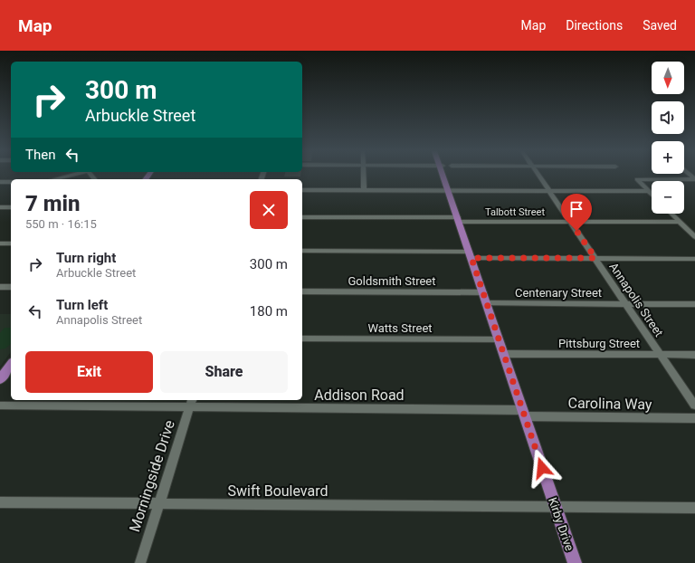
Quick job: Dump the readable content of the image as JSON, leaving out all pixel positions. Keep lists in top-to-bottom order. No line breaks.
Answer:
{"streets":{"main road":["Kirby Drive"],"street":["Talbott Street","Goldsmith Street","Centenary Street","Annapolis Street","Watts Street","Pittsburg Street","Addison Road","Carolina Way","Morningside Drive","Swift Boulevard"]},"crossings":[["Talbott Street","Annapolis Street"],["Talbott Street","Kirby Drive"],["Goldsmith Street","Centenary Street"],["Goldsmith Street","Kirby Drive"],["Centenary Street","Annapolis Street"],["Centenary Street","Kirby Drive"],["Annapolis Street","Pittsburg Street"],["Watts Street","Kirby Drive"],["Pittsburg Street","Kirby Drive"],["Addison Road","Carolina Way"],["Addison Road","Morningside Drive"],["Addison Road","Kirby Drive"],["Carolina Way","Kirby Drive"],["Morningside Drive","Swift Boulevard"],["Swift Boulevard","Kirby Drive"]],"north":"bottom","page":{"header":"Map","nav":["Map","Directions","Saved"],"map_buttons":["+","−"],"turn":["300 m","Arbuckle Street"],"then":"Then","heading":["7 min","550 m · 16:15"],"list":[{"name":"Turn right","note":"Arbuckle Street","value":"300 m"},{"name":"Turn left","note":"Annapolis Street","value":"180 m"}],"buttons":["Exit","Share"]}}
